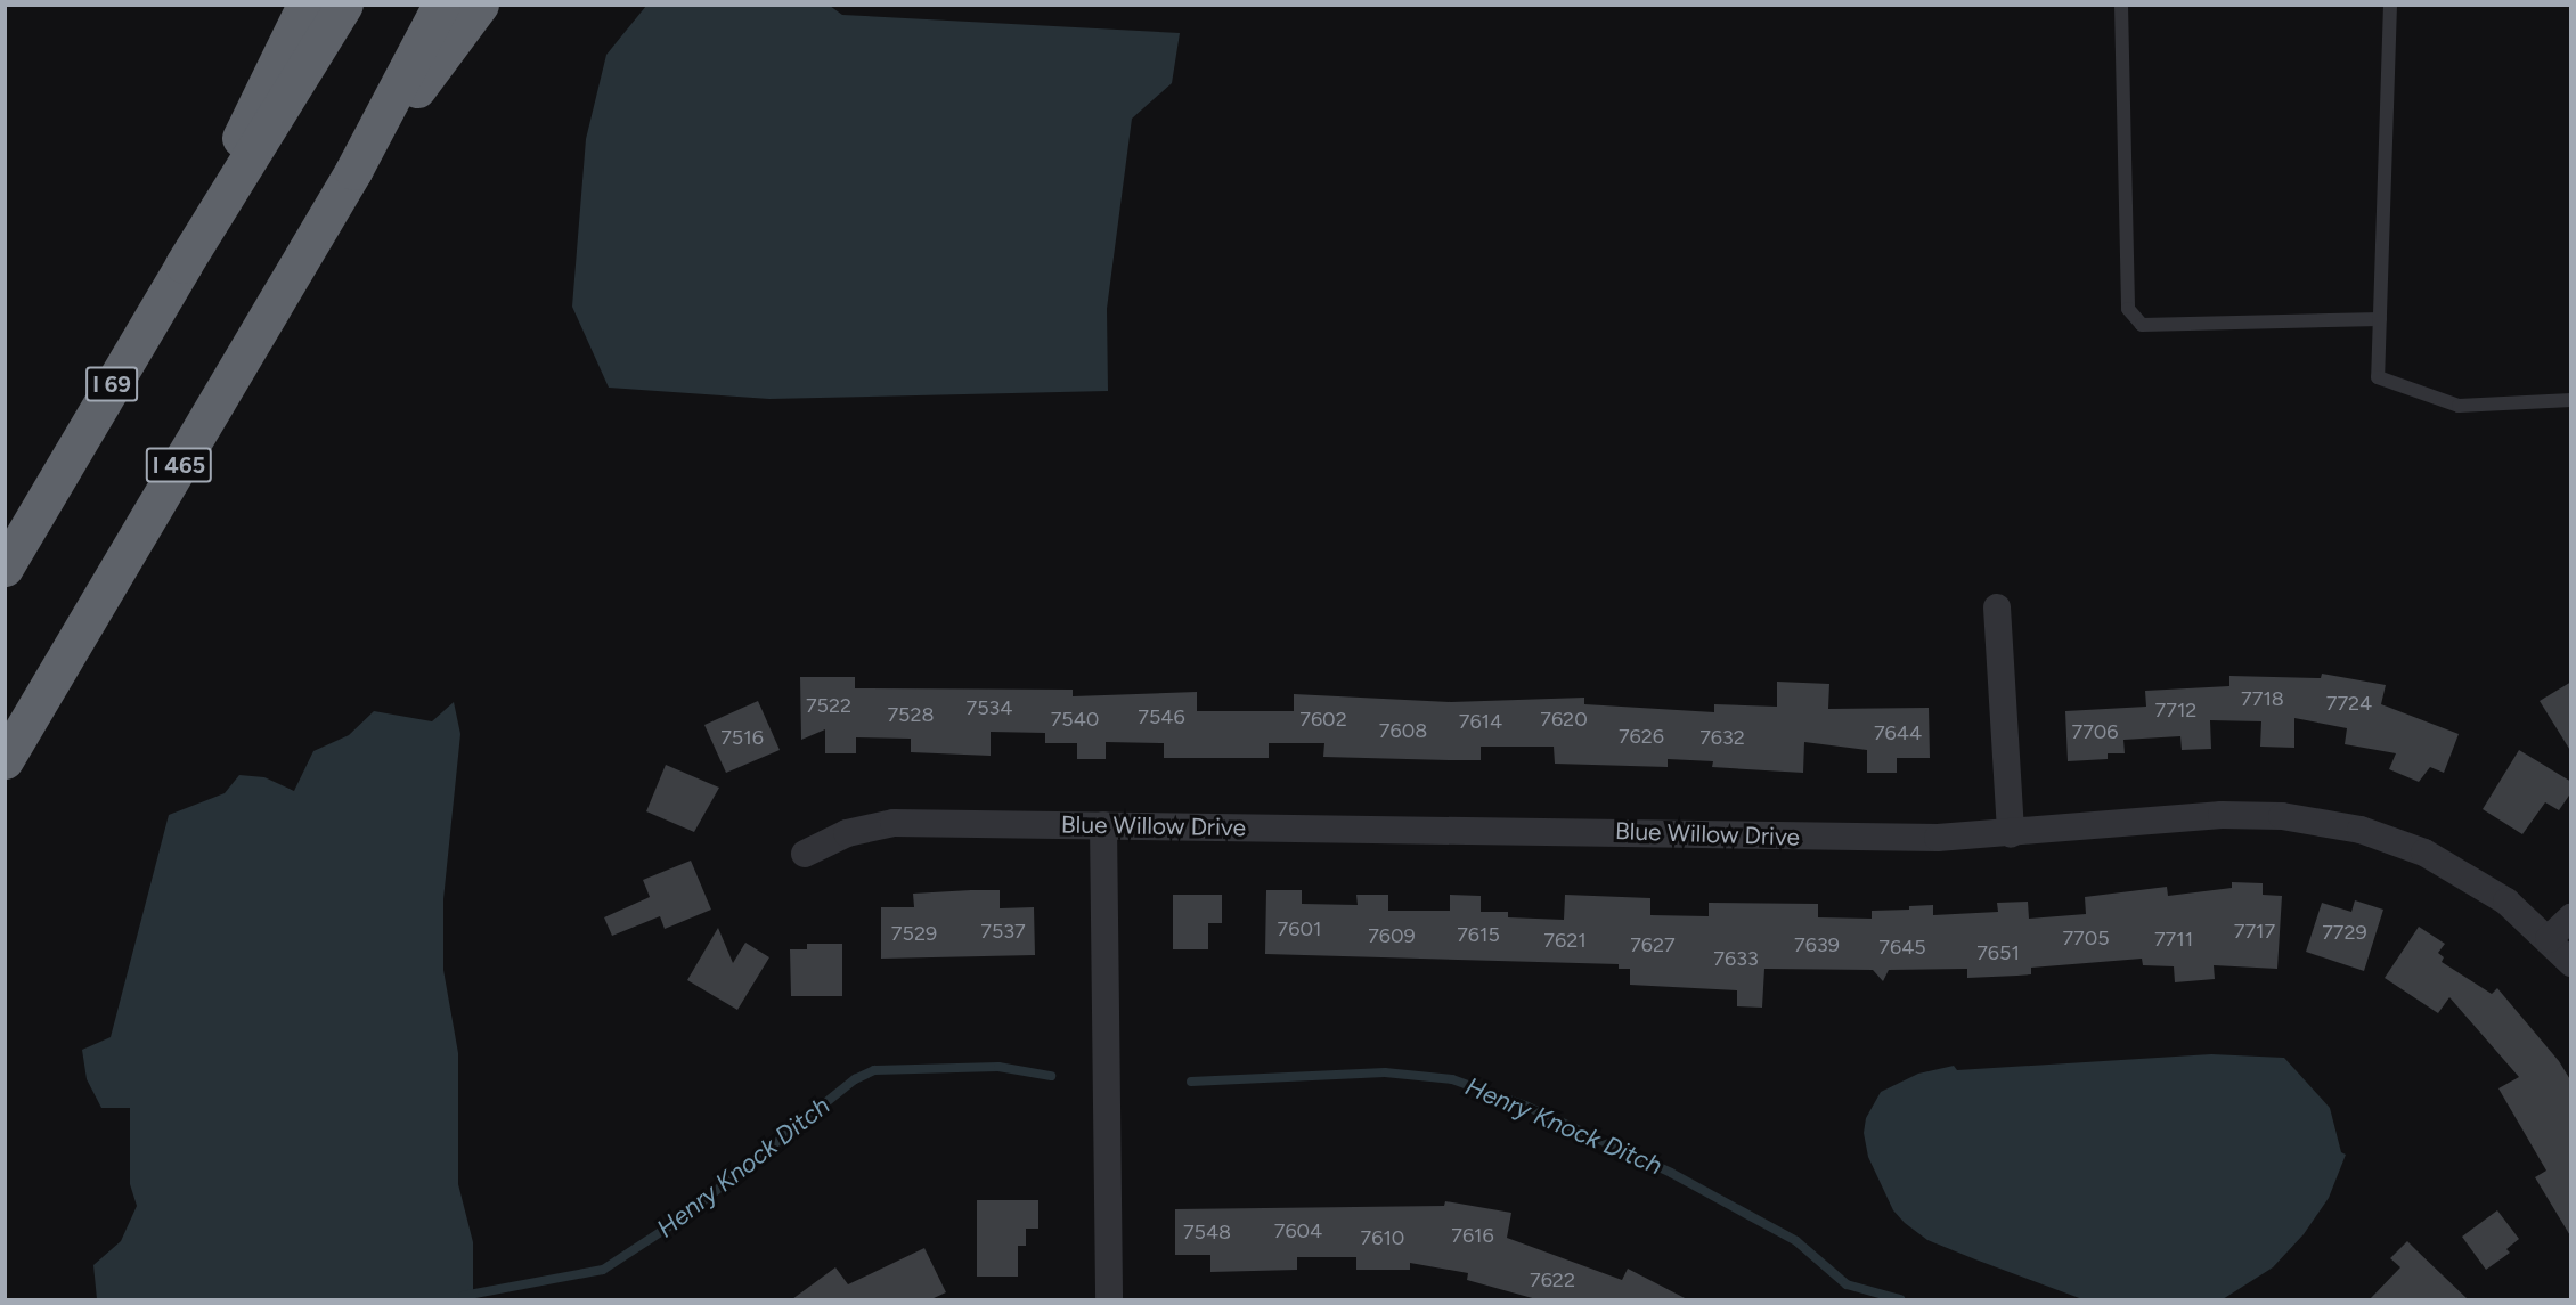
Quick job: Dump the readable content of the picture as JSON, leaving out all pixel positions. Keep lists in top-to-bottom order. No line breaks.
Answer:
{"streets":{"highway":["I 69","I 465"],"street":["Blue Willow Drive"]},"water":["Henry Knock Ditch"],"house_numbers":["7718","7724","7522","7534","7712","7528","7546","7540","7602","7620","7614","7608","7706","7644","7626","7516","7632","7601","7537","7717","7729","7529","7615","7609","7705","7711","7621","7627","7639","7645","7651","7633","7604","7548","7616","7610","7622"]}
